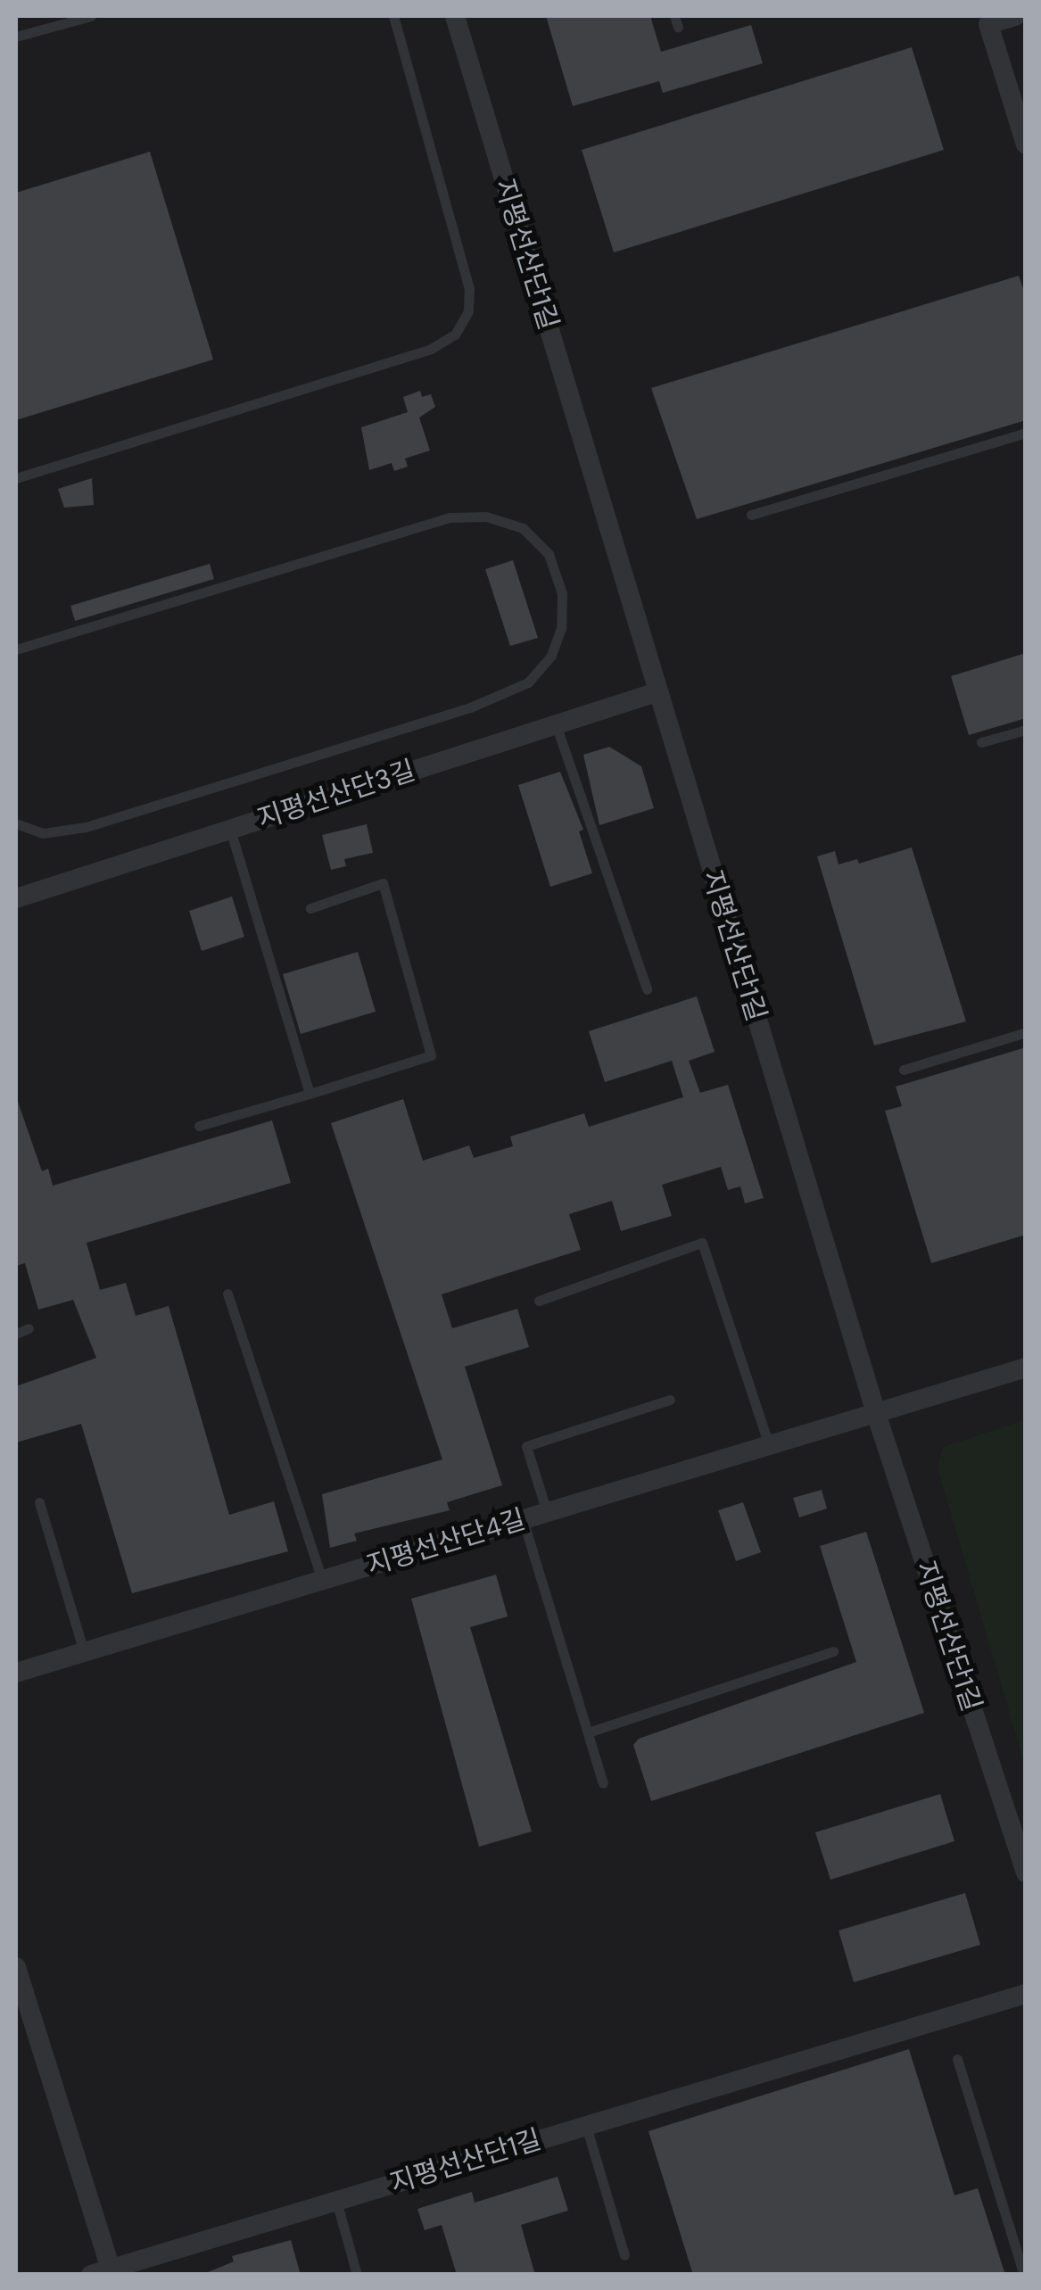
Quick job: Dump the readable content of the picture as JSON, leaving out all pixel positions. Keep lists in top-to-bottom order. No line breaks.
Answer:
{"streets":{"street":["지평선산단1길","지평선산단3길","지평선산단4길"]},"crossings":[["지평선산단1길","지평선산단3길"],["지평선산단1길","지평선산단4길"]]}
